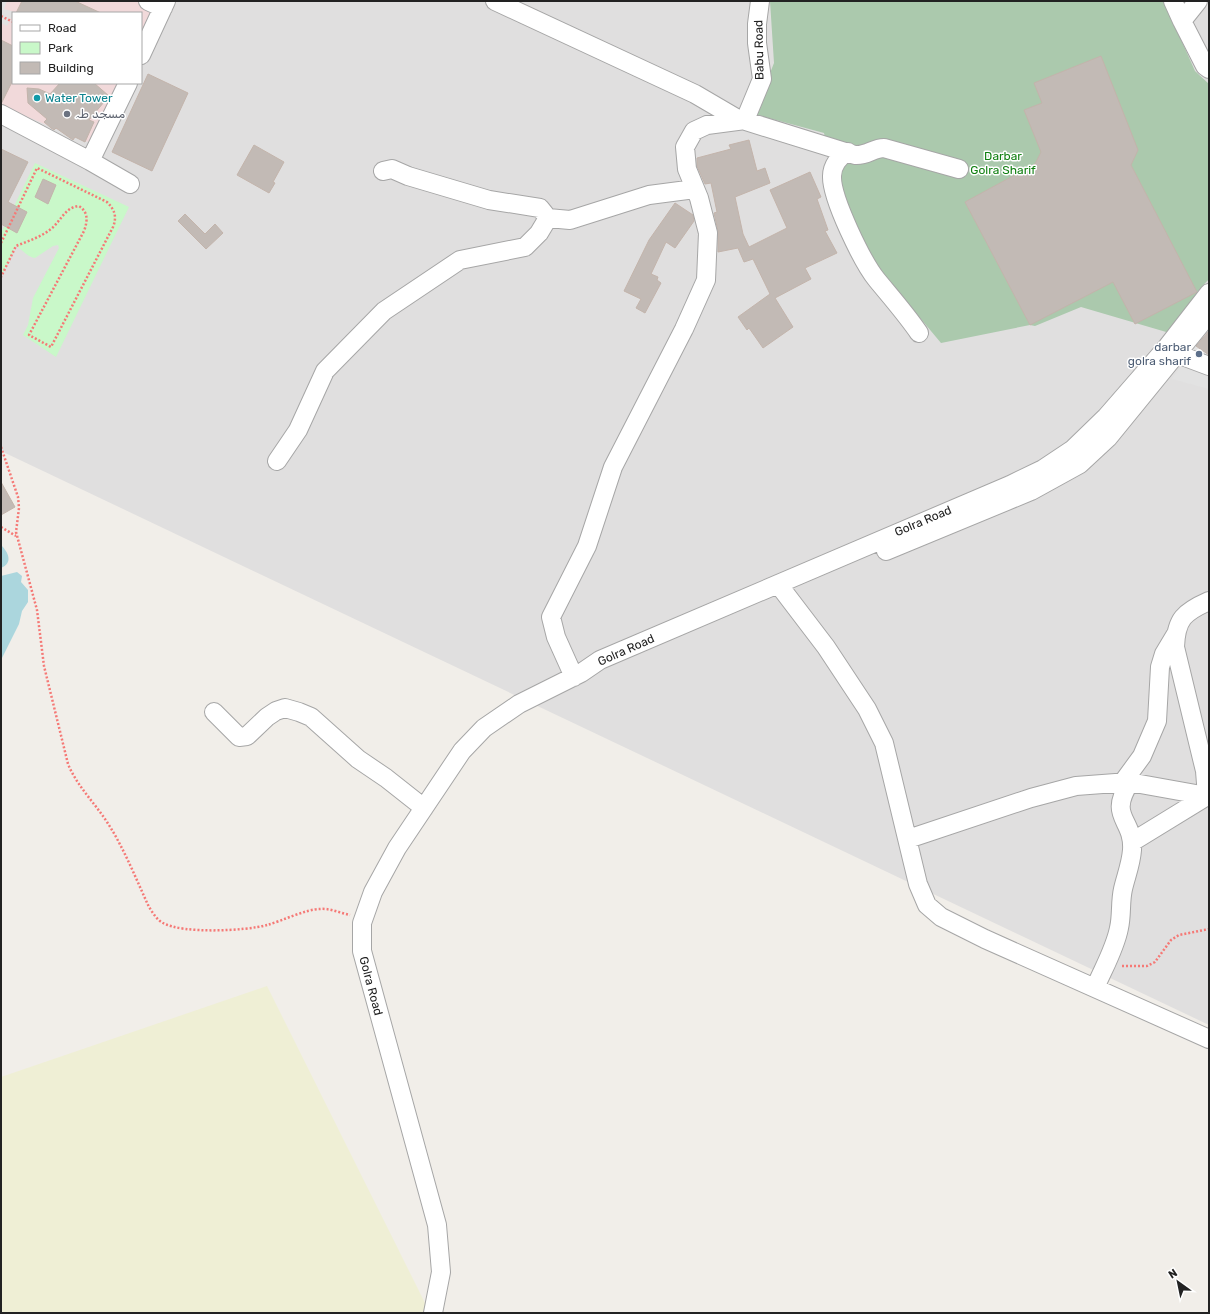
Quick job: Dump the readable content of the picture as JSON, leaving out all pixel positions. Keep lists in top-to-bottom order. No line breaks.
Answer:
{"streets":{"street":["Babu Road","Golra Road"]},"parks":["Darbar Golra Sharif"],"places":["Water Tower","مسجد طہ","darbar golra sharif"],"legend":["Road","Park","Building"],"north":"top left"}
